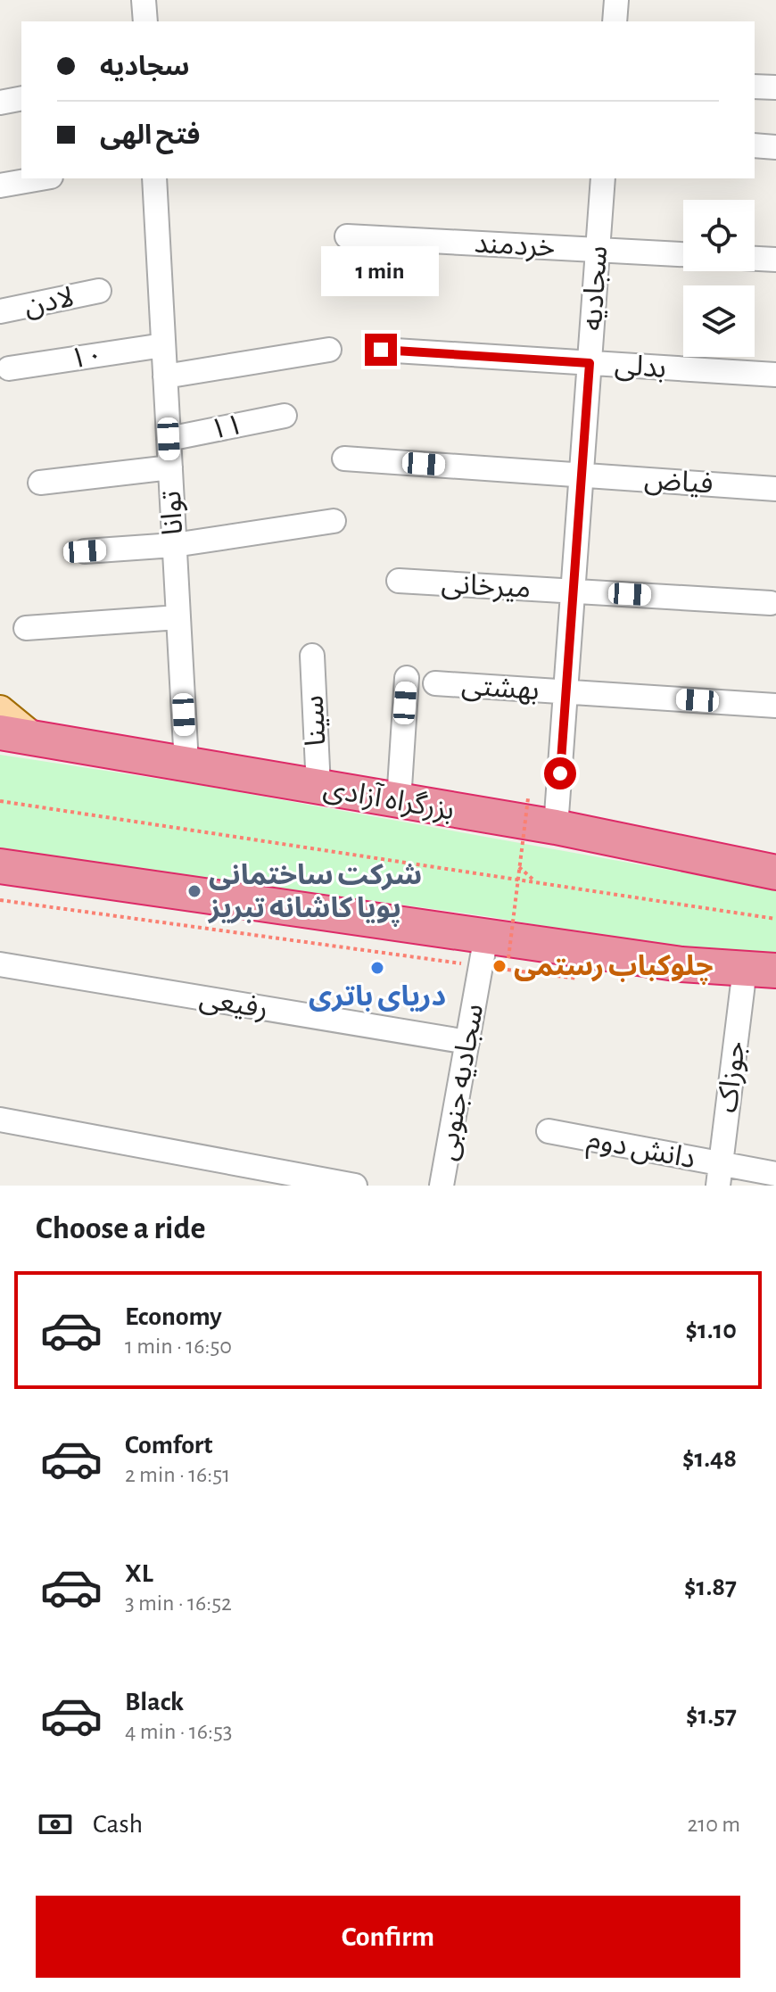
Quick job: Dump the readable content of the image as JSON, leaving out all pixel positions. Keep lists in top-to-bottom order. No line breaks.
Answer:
{"streets":{"highway":["بزرگراه آزادی"],"street":["خردمند","سجادیه","لادن","۱۰","بدلی","۱۱","فیاض","توانا","میرخانی","بهشتی","سینا","رفیعی","جوزاک","سجادیه جنوبی","دانش دوم"]},"crossings":[["خردمند","سجادیه"],["سجادیه","بدلی"],["سجادیه","فیاض"],["سجادیه","میرخانی"],["سجادیه","بهشتی"],["سجادیه","بزرگراه آزادی"],["۱۰","توانا"],["۱۱","توانا"],["توانا","بزرگراه آزادی"],["سینا","بزرگراه آزادی"],["رفیعی","سجادیه جنوبی"],["جوزاک","دانش دوم"]],"places":["شرکت ساختمانی پویا کاشانه تبریز","چلوکباب رستمی","دریای باتری"],"page":{"banner":["سجادیه","فتح الهی"],"bubble":"1 min","heading":"Choose a ride","list":[{"name":"Economy","note":"1 min · 16:50","value":"$1.10"},{"name":"Comfort","note":"2 min · 16:51","value":"$1.48"},{"name":"XL","note":"3 min · 16:52","value":"$1.87"},{"name":"Black","note":"4 min · 16:53","value":"$1.57"}],"pay":["Cash","210 m"],"buttons":"Confirm"}}
